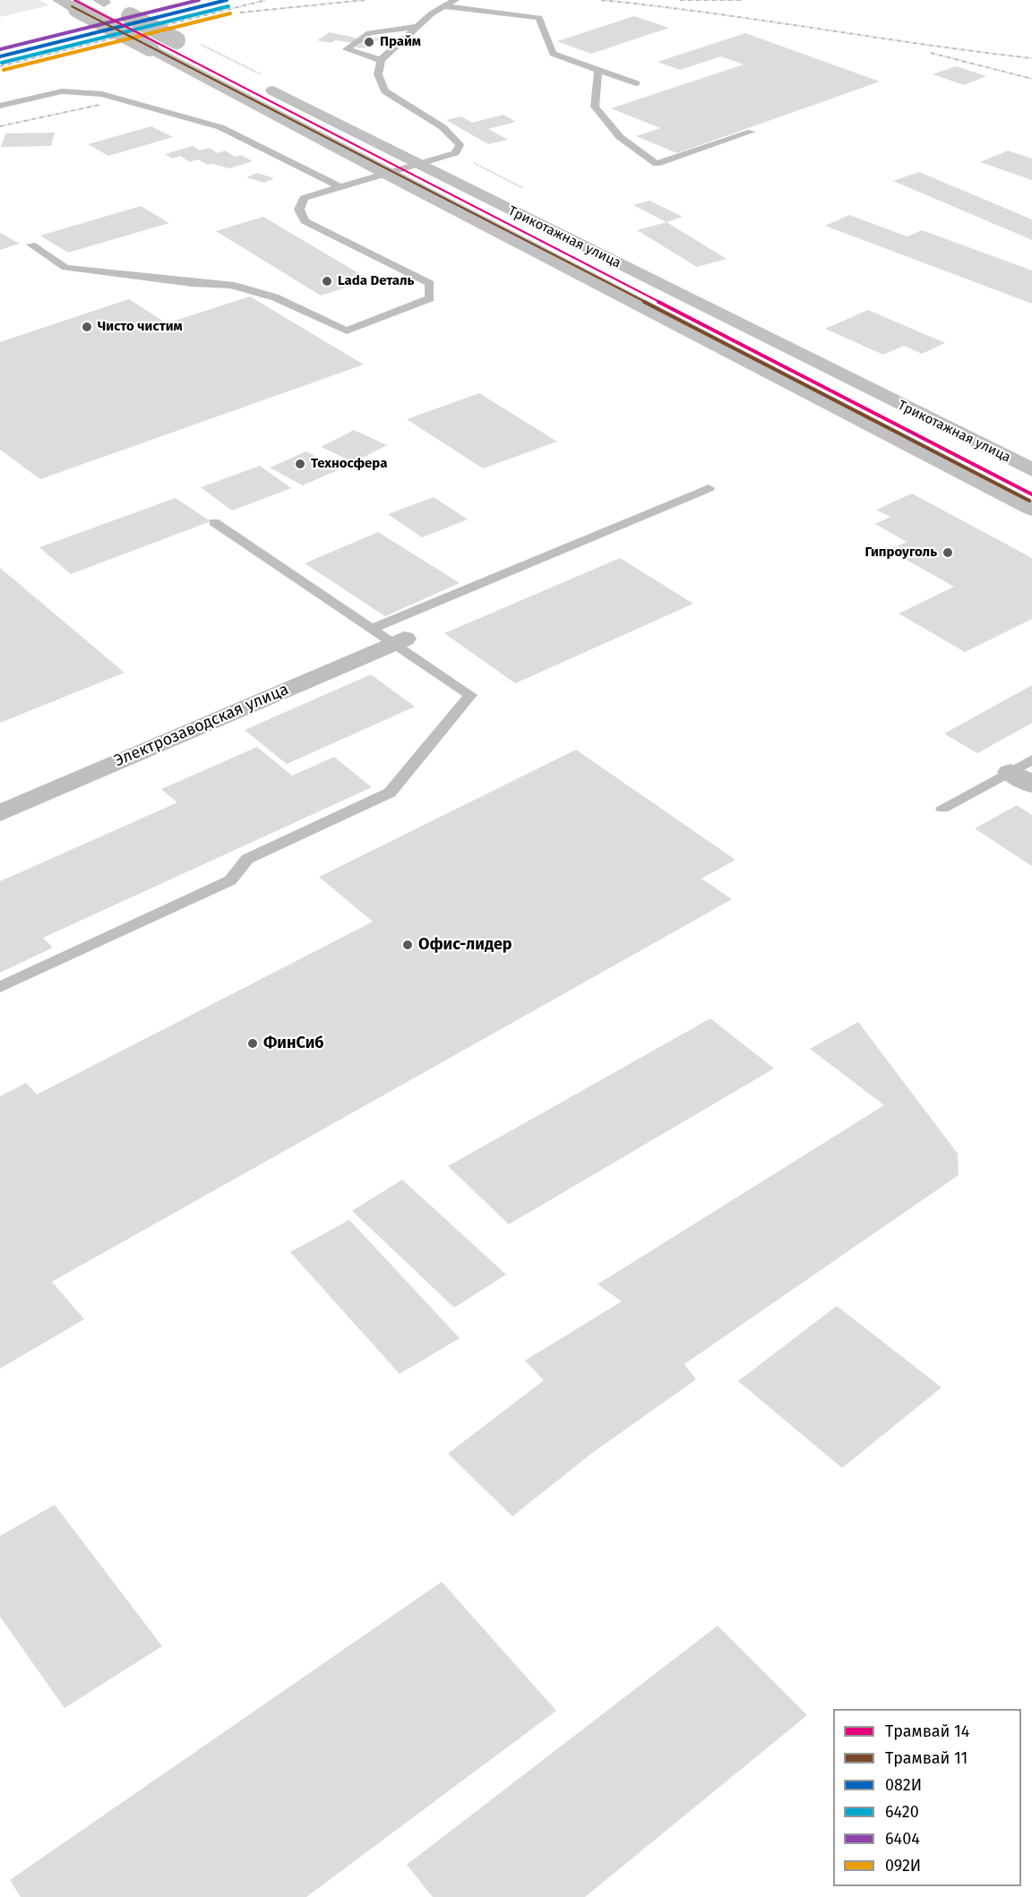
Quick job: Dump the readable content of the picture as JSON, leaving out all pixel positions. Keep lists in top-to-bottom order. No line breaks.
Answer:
{"streets":{"main road":["Трикотажная улица"],"street":["Электрозаводская улица"]},"places":["Прайм","Lada Dеталь","Чисто чистим","Техносфера","Гипроуголь","Офис-лидер","ФинСиб"],"lines":["tram line 14","transit line 082И","transit line 6404","tram line 11","transit line 6420","transit line 092И"],"legend":["Трамвай 14","Трамвай 11","082И","6420","6404","092И"]}
